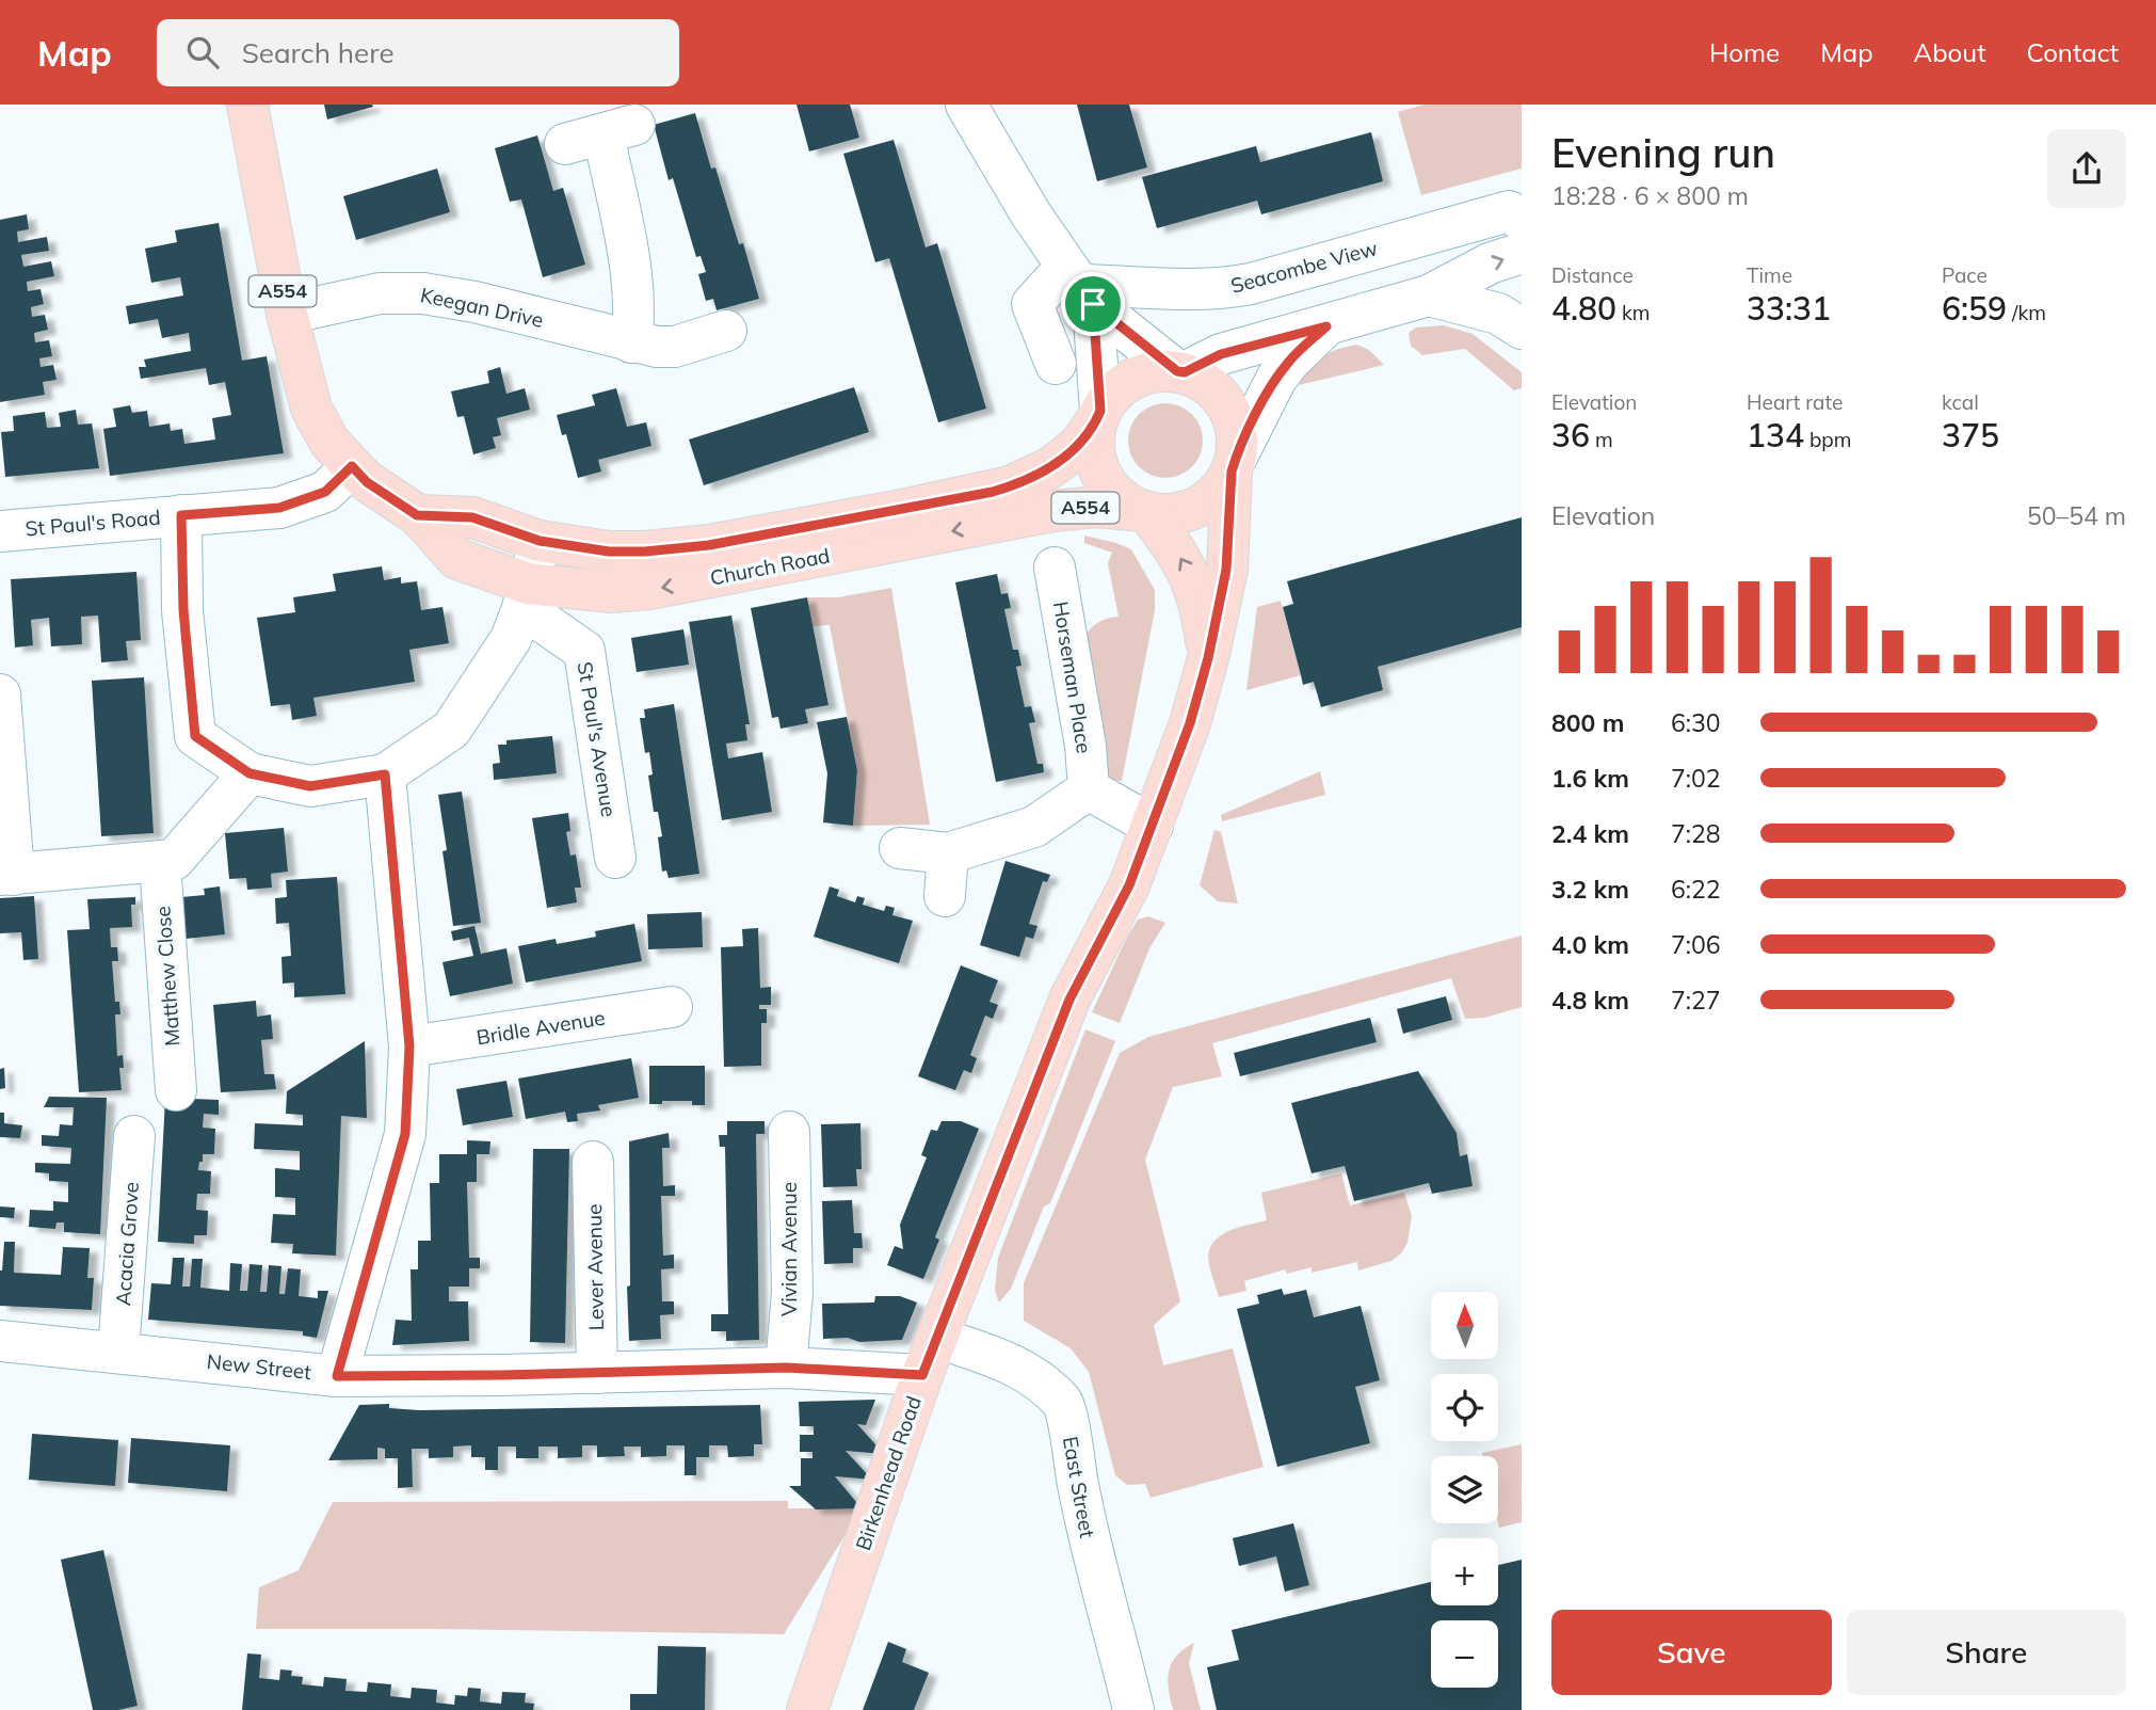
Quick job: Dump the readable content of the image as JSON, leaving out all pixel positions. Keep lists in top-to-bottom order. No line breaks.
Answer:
{"streets":{"main road":["A554","Church Road","Birkenhead Road"],"street":["Seacombe View","Keegan Drive","St Paul's Road","Horseman Place","St Paul's Avenue","Matthew Close","Bridle Avenue","Acacia Grove","Vivian Avenue","Lever Avenue","New Street","East Street"]},"crossings":[["A554","Church Road"],["A554","Birkenhead Road"],["Keegan Drive","Church Road"],["St Paul's Road","Church Road"],["Church Road","St Paul's Avenue"],["Church Road","Birkenhead Road"],["Acacia Grove","New Street"],["Vivian Avenue","New Street"],["Lever Avenue","New Street"],["New Street","Birkenhead Road"],["New Street","East Street"],["Birkenhead Road","East Street"]],"north":"top","page":{"header":"Map","search":"Search here","nav":["Home","Map","About","Contact"],"heading":["Evening run","18:28 · 6 × 800 m"],"stats":[["Distance","4.80 km"],["Time","33:31"],["Pace","6:59 /km"],["Elevation","36 m"],["Heart rate","134 bpm"],["kcal","375"]],"chart":["Elevation","50–54 m"],"list":[{"name":"800 m","note":"6:30"},{"name":"1.6 km","note":"7:02"},{"name":"2.4 km","note":"7:28"},{"name":"3.2 km","note":"6:22"},{"name":"4.0 km","note":"7:06"},{"name":"4.8 km","note":"7:27"}],"map_buttons":["+","−"],"buttons":["Save","Share"]}}
